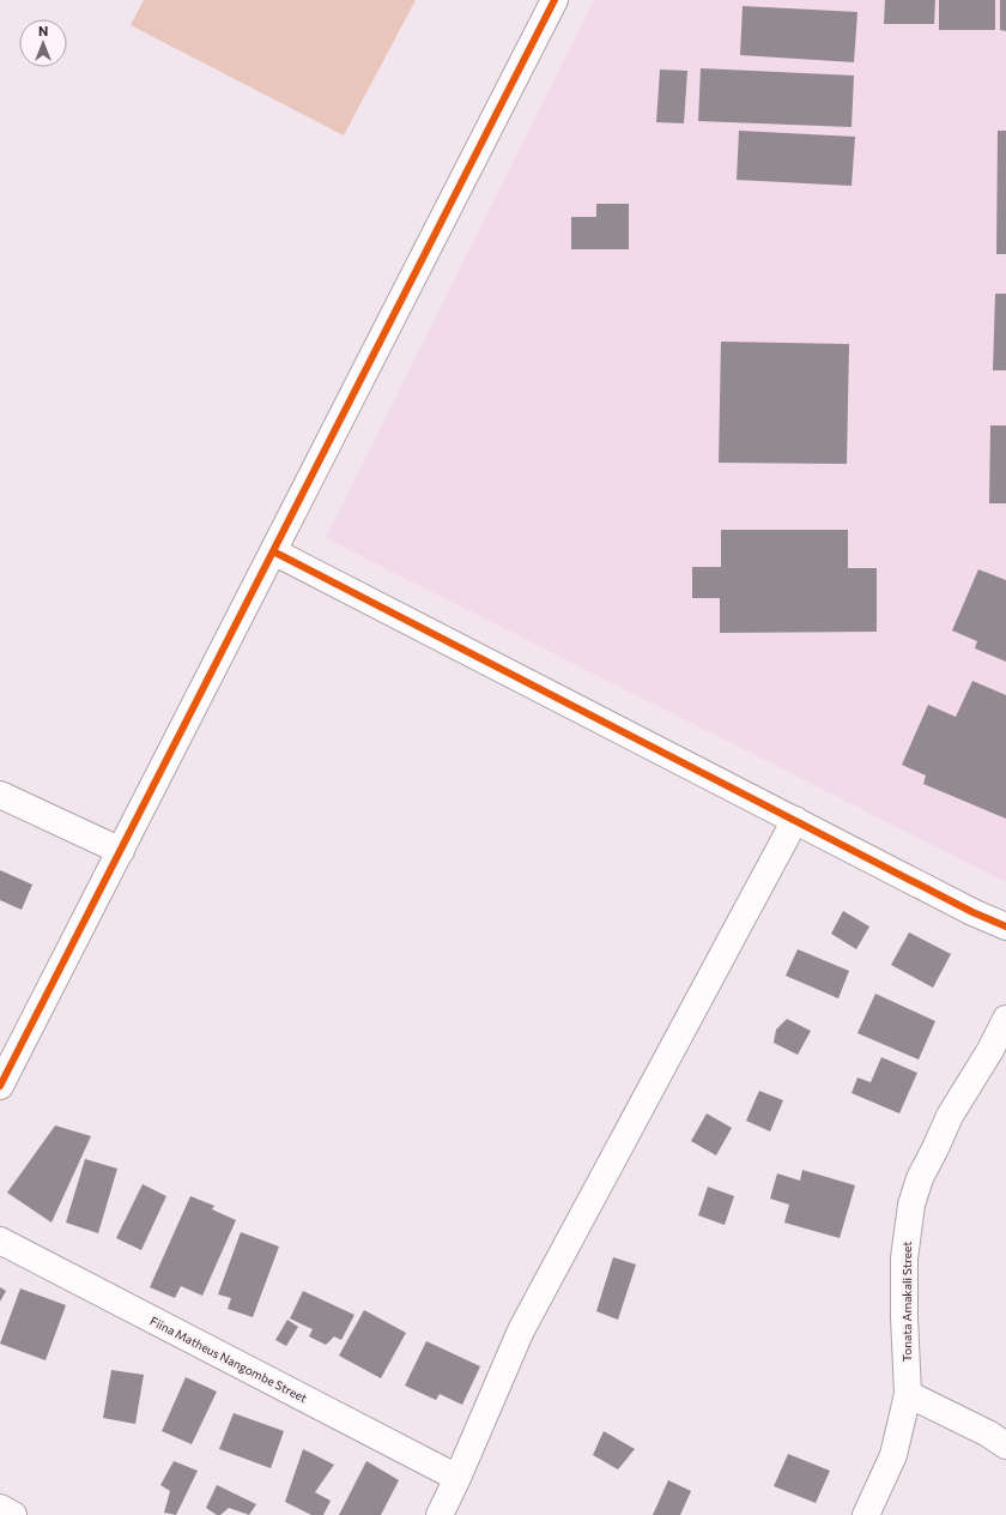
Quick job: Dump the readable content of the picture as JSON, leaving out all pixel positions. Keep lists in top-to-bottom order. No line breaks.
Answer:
{"streets":{"street":["Tonata Amakali Street","Fiina Matheus Nangombe Street"]},"north":"top"}
